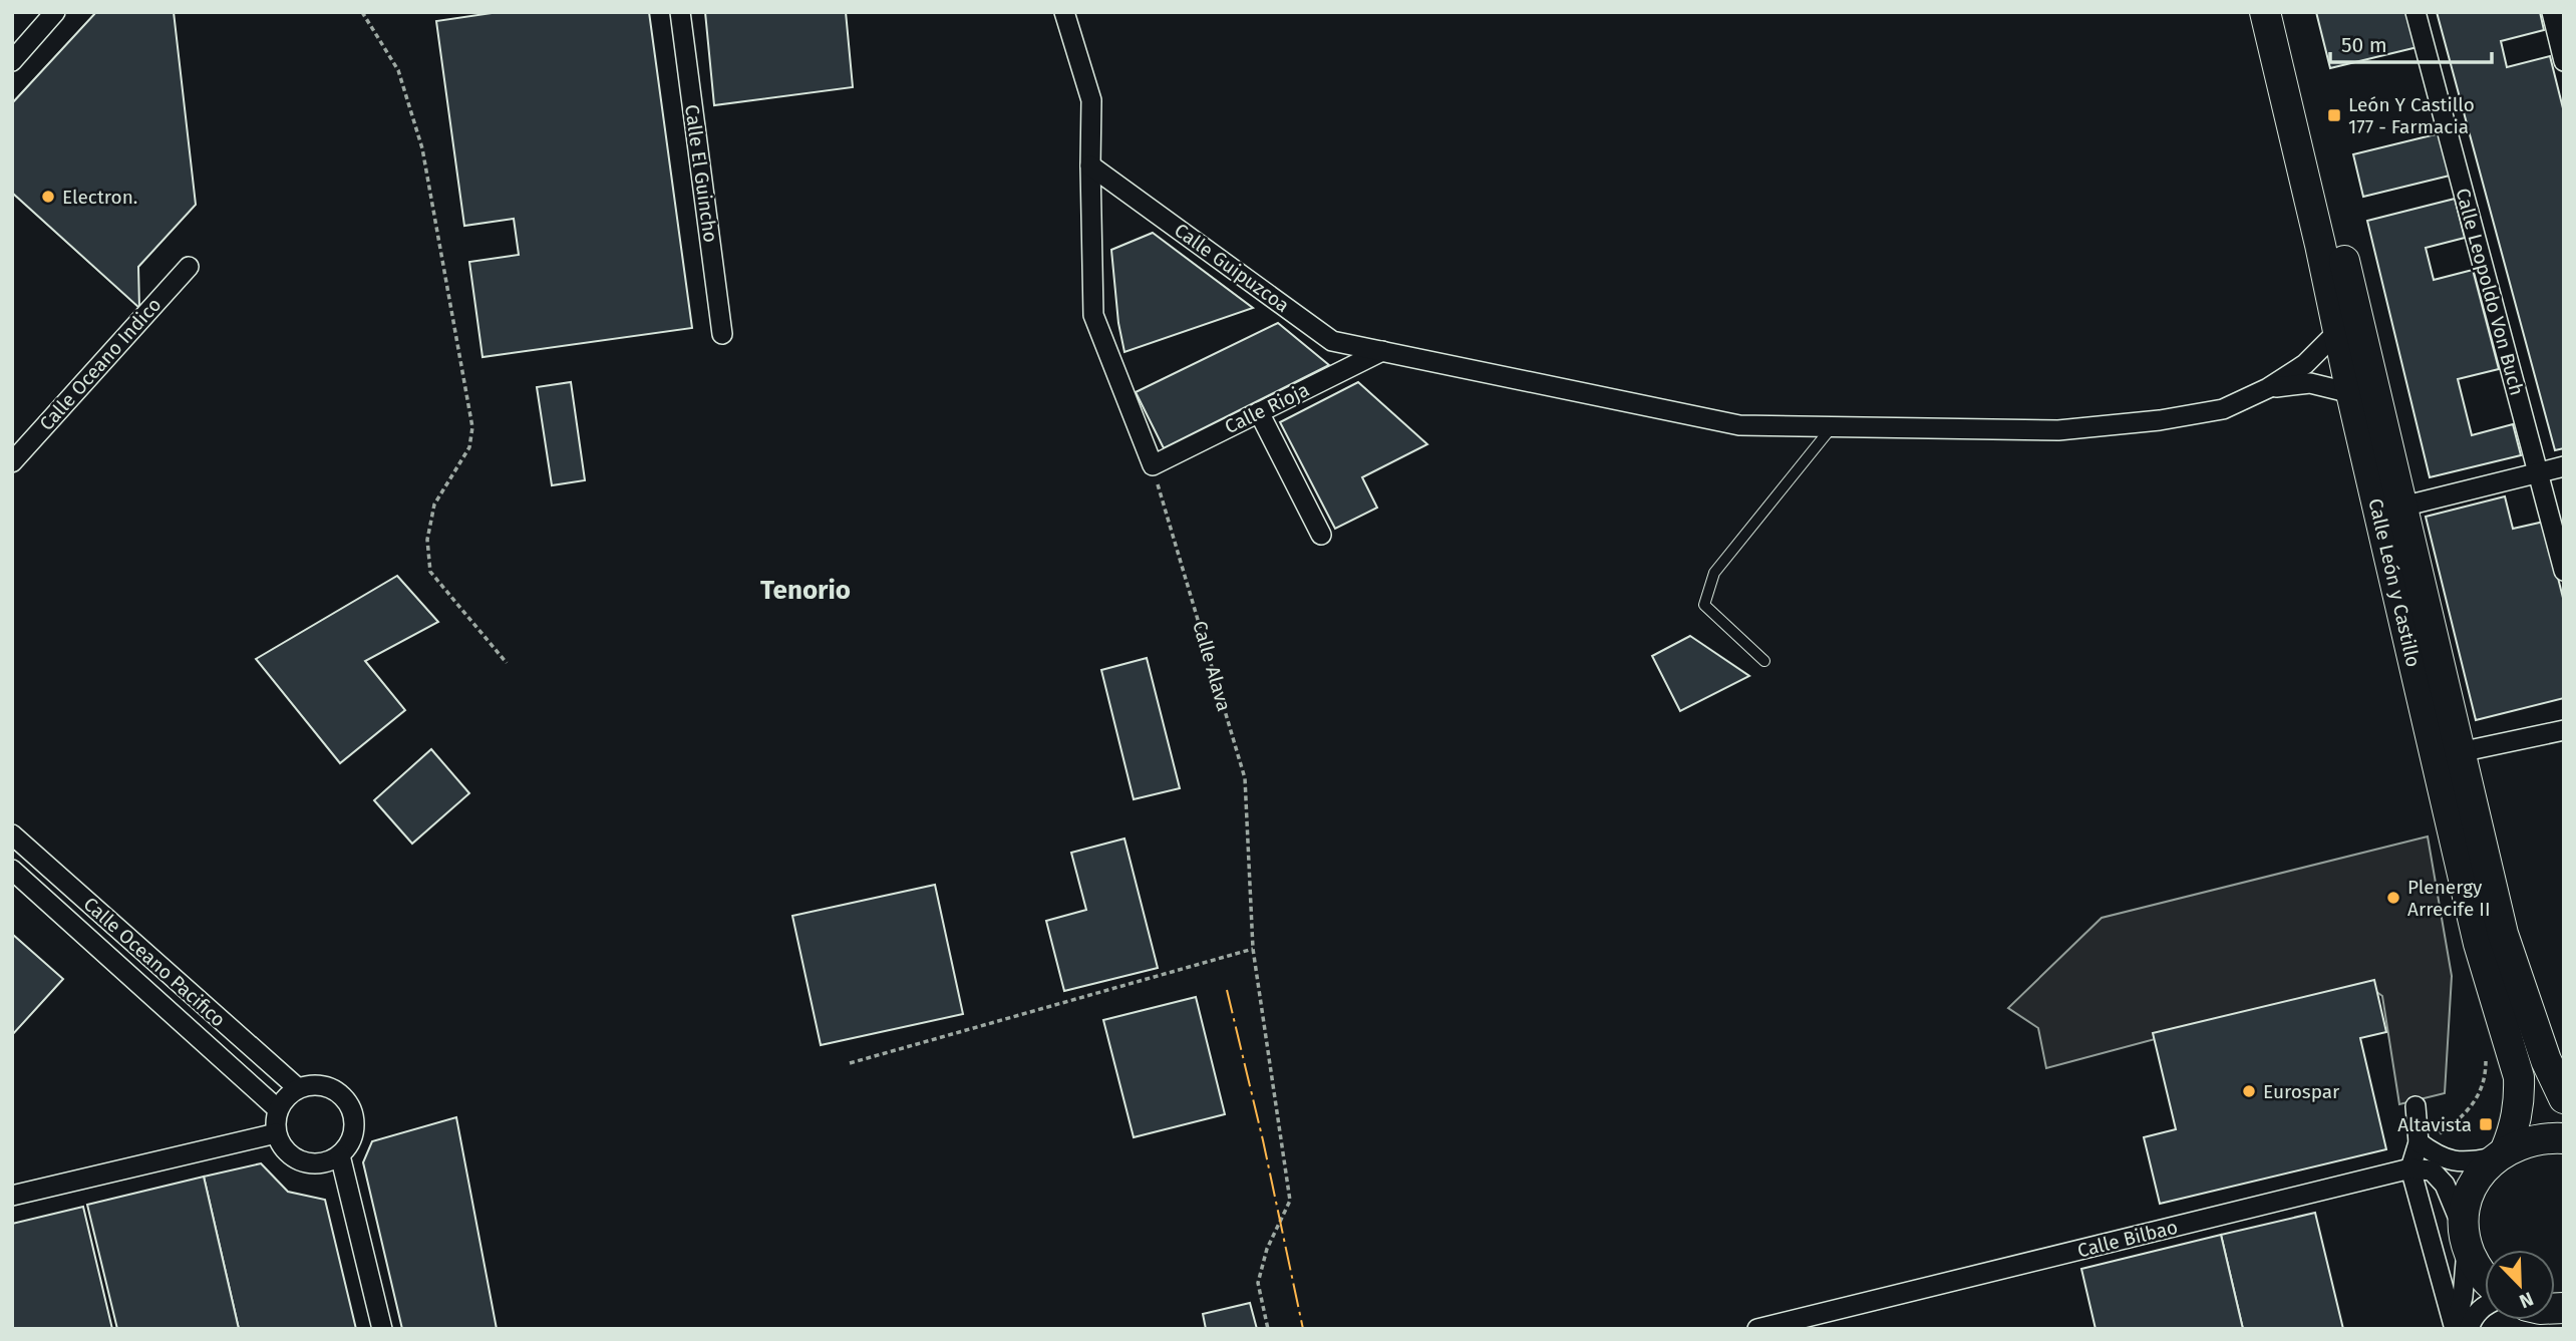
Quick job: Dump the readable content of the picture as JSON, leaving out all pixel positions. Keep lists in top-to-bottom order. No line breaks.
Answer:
{"streets":{"main road":["Calle León y Castillo"],"street":["Calle El Guincho","Calle Guipuzcoa","Calle Leopoldo Von Buch","Calle Oceano Indico","Calle Rioja","Calle Oceano Pacifico","Calle Bilbao"],"path":["Calle Alava"]},"crossings":[["Calle Guipuzcoa","Calle Rioja"],["Calle Rioja","Calle Alava"]],"districts":["Tenorio"],"places":{"transit":["León Y Castillo 177 - Farmacia","Altavista"],"other":["Electron.","Plenergy Arrecife II","Eurospar"]},"scale_bar":"50 m","north":"bottom right"}
